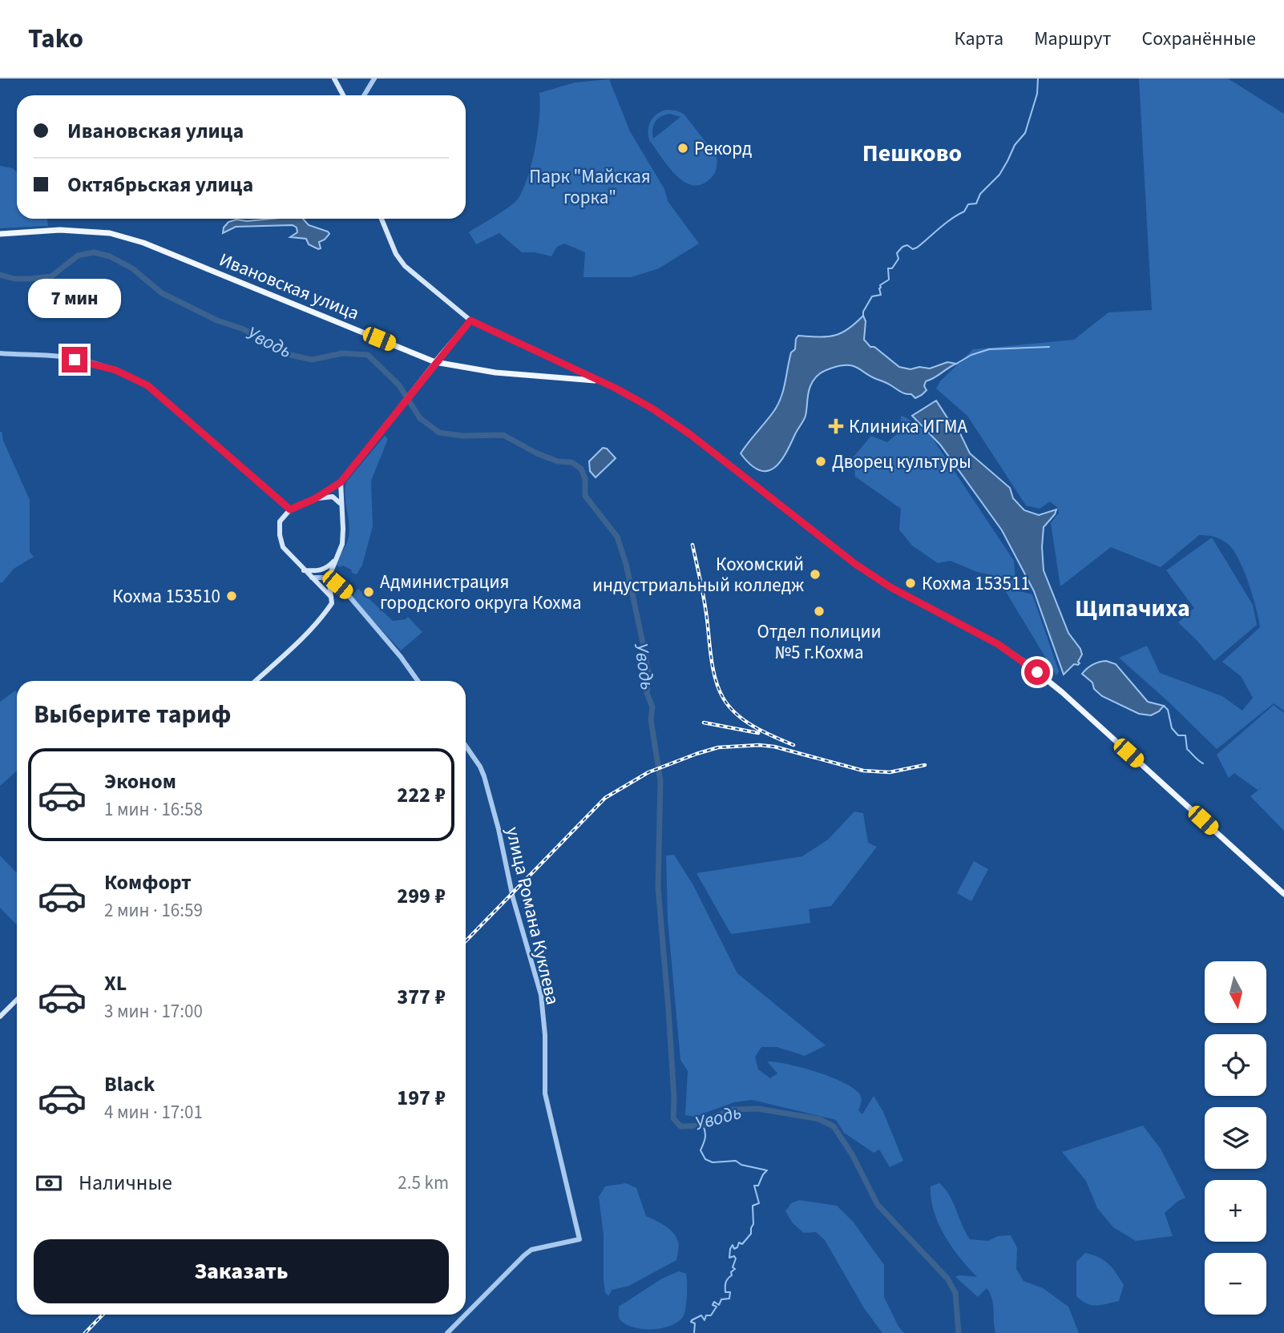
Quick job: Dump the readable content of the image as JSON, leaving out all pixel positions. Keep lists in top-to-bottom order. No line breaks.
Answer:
{"streets":{"main road":["Ивановская улица"],"street":["улица Романа Куклева"]},"districts":["Пешково","Щипачиха"],"water":["Уводь"],"parks":["Парк \"Майская горка\""],"places":{"other":["Рекорд","Дворец культуры","Кохомский индустриальный колледж","Кохма 153511","Администрация городского округа Кохма","Кохма 153510","Отдел полиции №5 г.Кохма"],"health":["Клиника ИГМА"]},"north":"bottom","page":{"header":"Tako","nav":["Карта","Маршрут","Сохранённые"],"banner":["Ивановская улица","Октябрьская улица"],"bubble":"7 мин","heading":"Выберите тариф","list":[{"name":"Эконом","note":"1 мин · 16:58","value":"222 ₽"},{"name":"Комфорт","note":"2 мин · 16:59","value":"299 ₽"},{"name":"XL","note":"3 мин · 17:00","value":"377 ₽"},{"name":"Black","note":"4 мин · 17:01","value":"197 ₽"}],"map_buttons":["+","−"],"pay":["Наличные","2.5 km"],"buttons":"Заказать"}}
